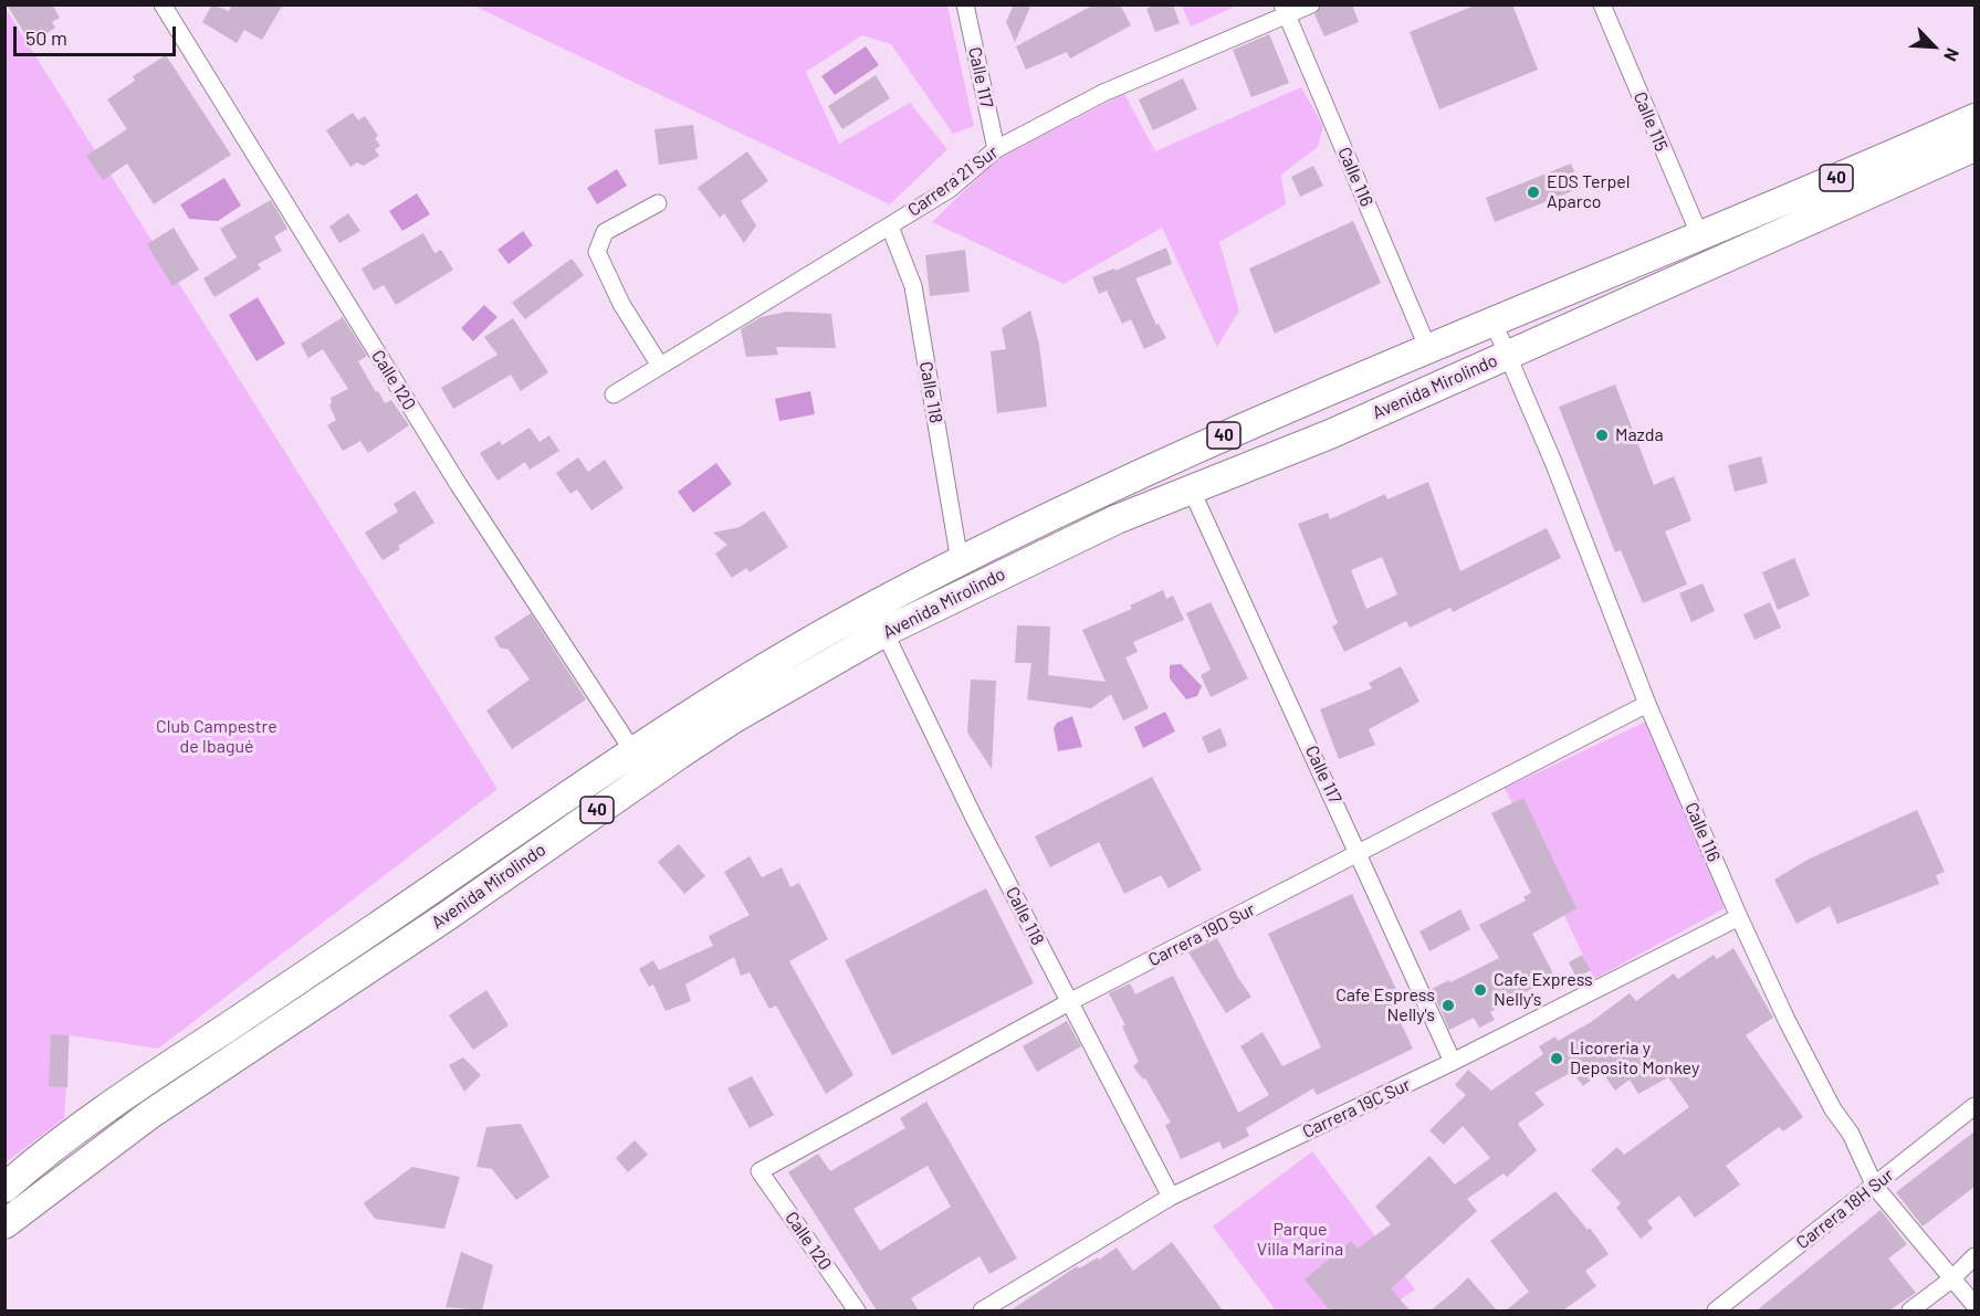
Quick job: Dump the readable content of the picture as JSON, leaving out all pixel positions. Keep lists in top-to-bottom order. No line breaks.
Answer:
{"streets":{"main road":["40","Avenida Mirolindo"],"street":["Calle 117","Calle 115","Calle 116","Carrera 21 Sur","Calle 120","Calle 118","Carrera 19D Sur","Carrera 19C Sur","Carrera 18H Sur"]},"crossings":[["Calle 117","Carrera 21 Sur"],["Calle 117","Avenida Mirolindo"],["Calle 117","Carrera 19D Sur"],["Calle 117","Carrera 19C Sur"],["Calle 115","Avenida Mirolindo"],["Calle 116","Carrera 21 Sur"],["Calle 116","Avenida Mirolindo"],["Calle 116","Carrera 19D Sur"],["Calle 116","Carrera 19C Sur"],["Calle 116","Carrera 18H Sur"],["Carrera 21 Sur","Calle 118"],["Calle 120","Avenida Mirolindo"],["Calle 120","Carrera 19D Sur"],["Avenida Mirolindo","Calle 118"],["Calle 118","Carrera 19D Sur"],["Calle 118","Carrera 19C Sur"]],"parks":["Club Campestre de Ibagué","Parque Villa Marina"],"places":["EDS Terpel Aparco","Mazda","Cafe Express Nelly's","Cafe Espress Nelly's","Licoreria y Deposito Monkey"],"scale_bar":"50 m","north":"bottom right"}
